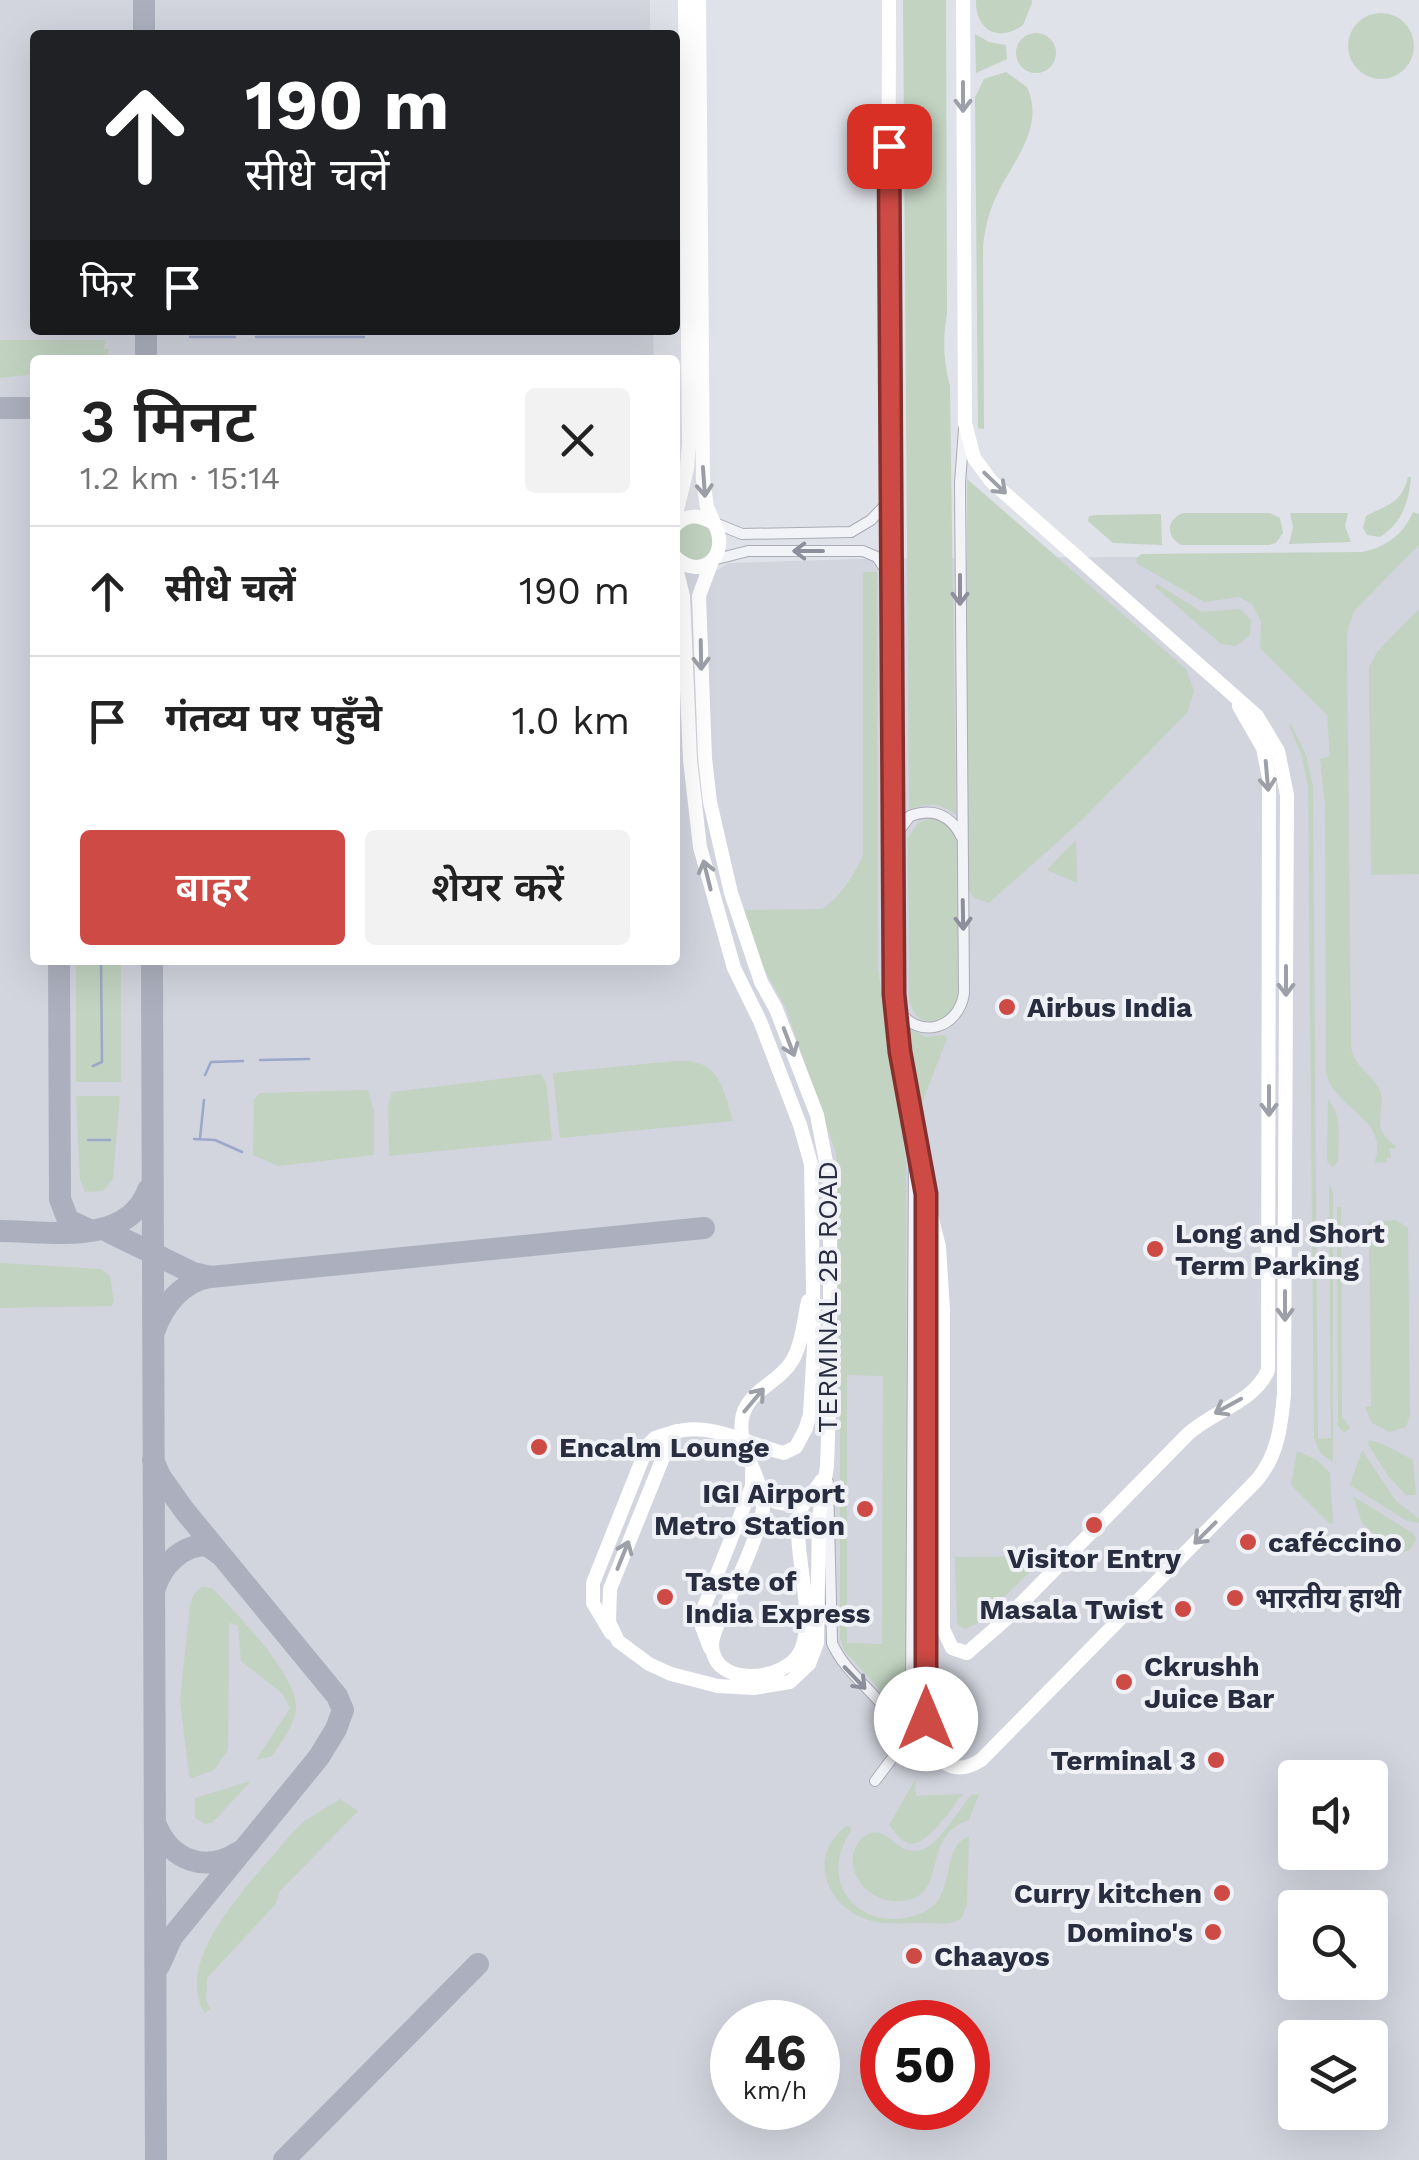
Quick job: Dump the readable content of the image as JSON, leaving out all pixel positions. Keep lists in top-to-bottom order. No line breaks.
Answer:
{"streets":{"main road":["TERMINAL 2B ROAD"]},"places":["Airbus India","Long and Short Term Parking","Encalm Lounge","IGI Airport Metro Station","Visitor Entry","caféccino","Taste of India Express","भारतीय हाथी","Masala Twist","Ckrushh Juice Bar","Terminal 3","Curry kitchen","Domino's","Chaayos"],"page":{"turn":["190 m","सीधे चलें"],"then":"फिर","heading":["3 मिनट","1.2 km · 15:14"],"list":[{"name":"सीधे चलें","value":"190 m"},{"name":"गंतव्य पर पहुँचे","value":"1.0 km"}],"buttons":["बाहर","शेयर करें"],"speed":"46 km/h","limit":"50"}}
